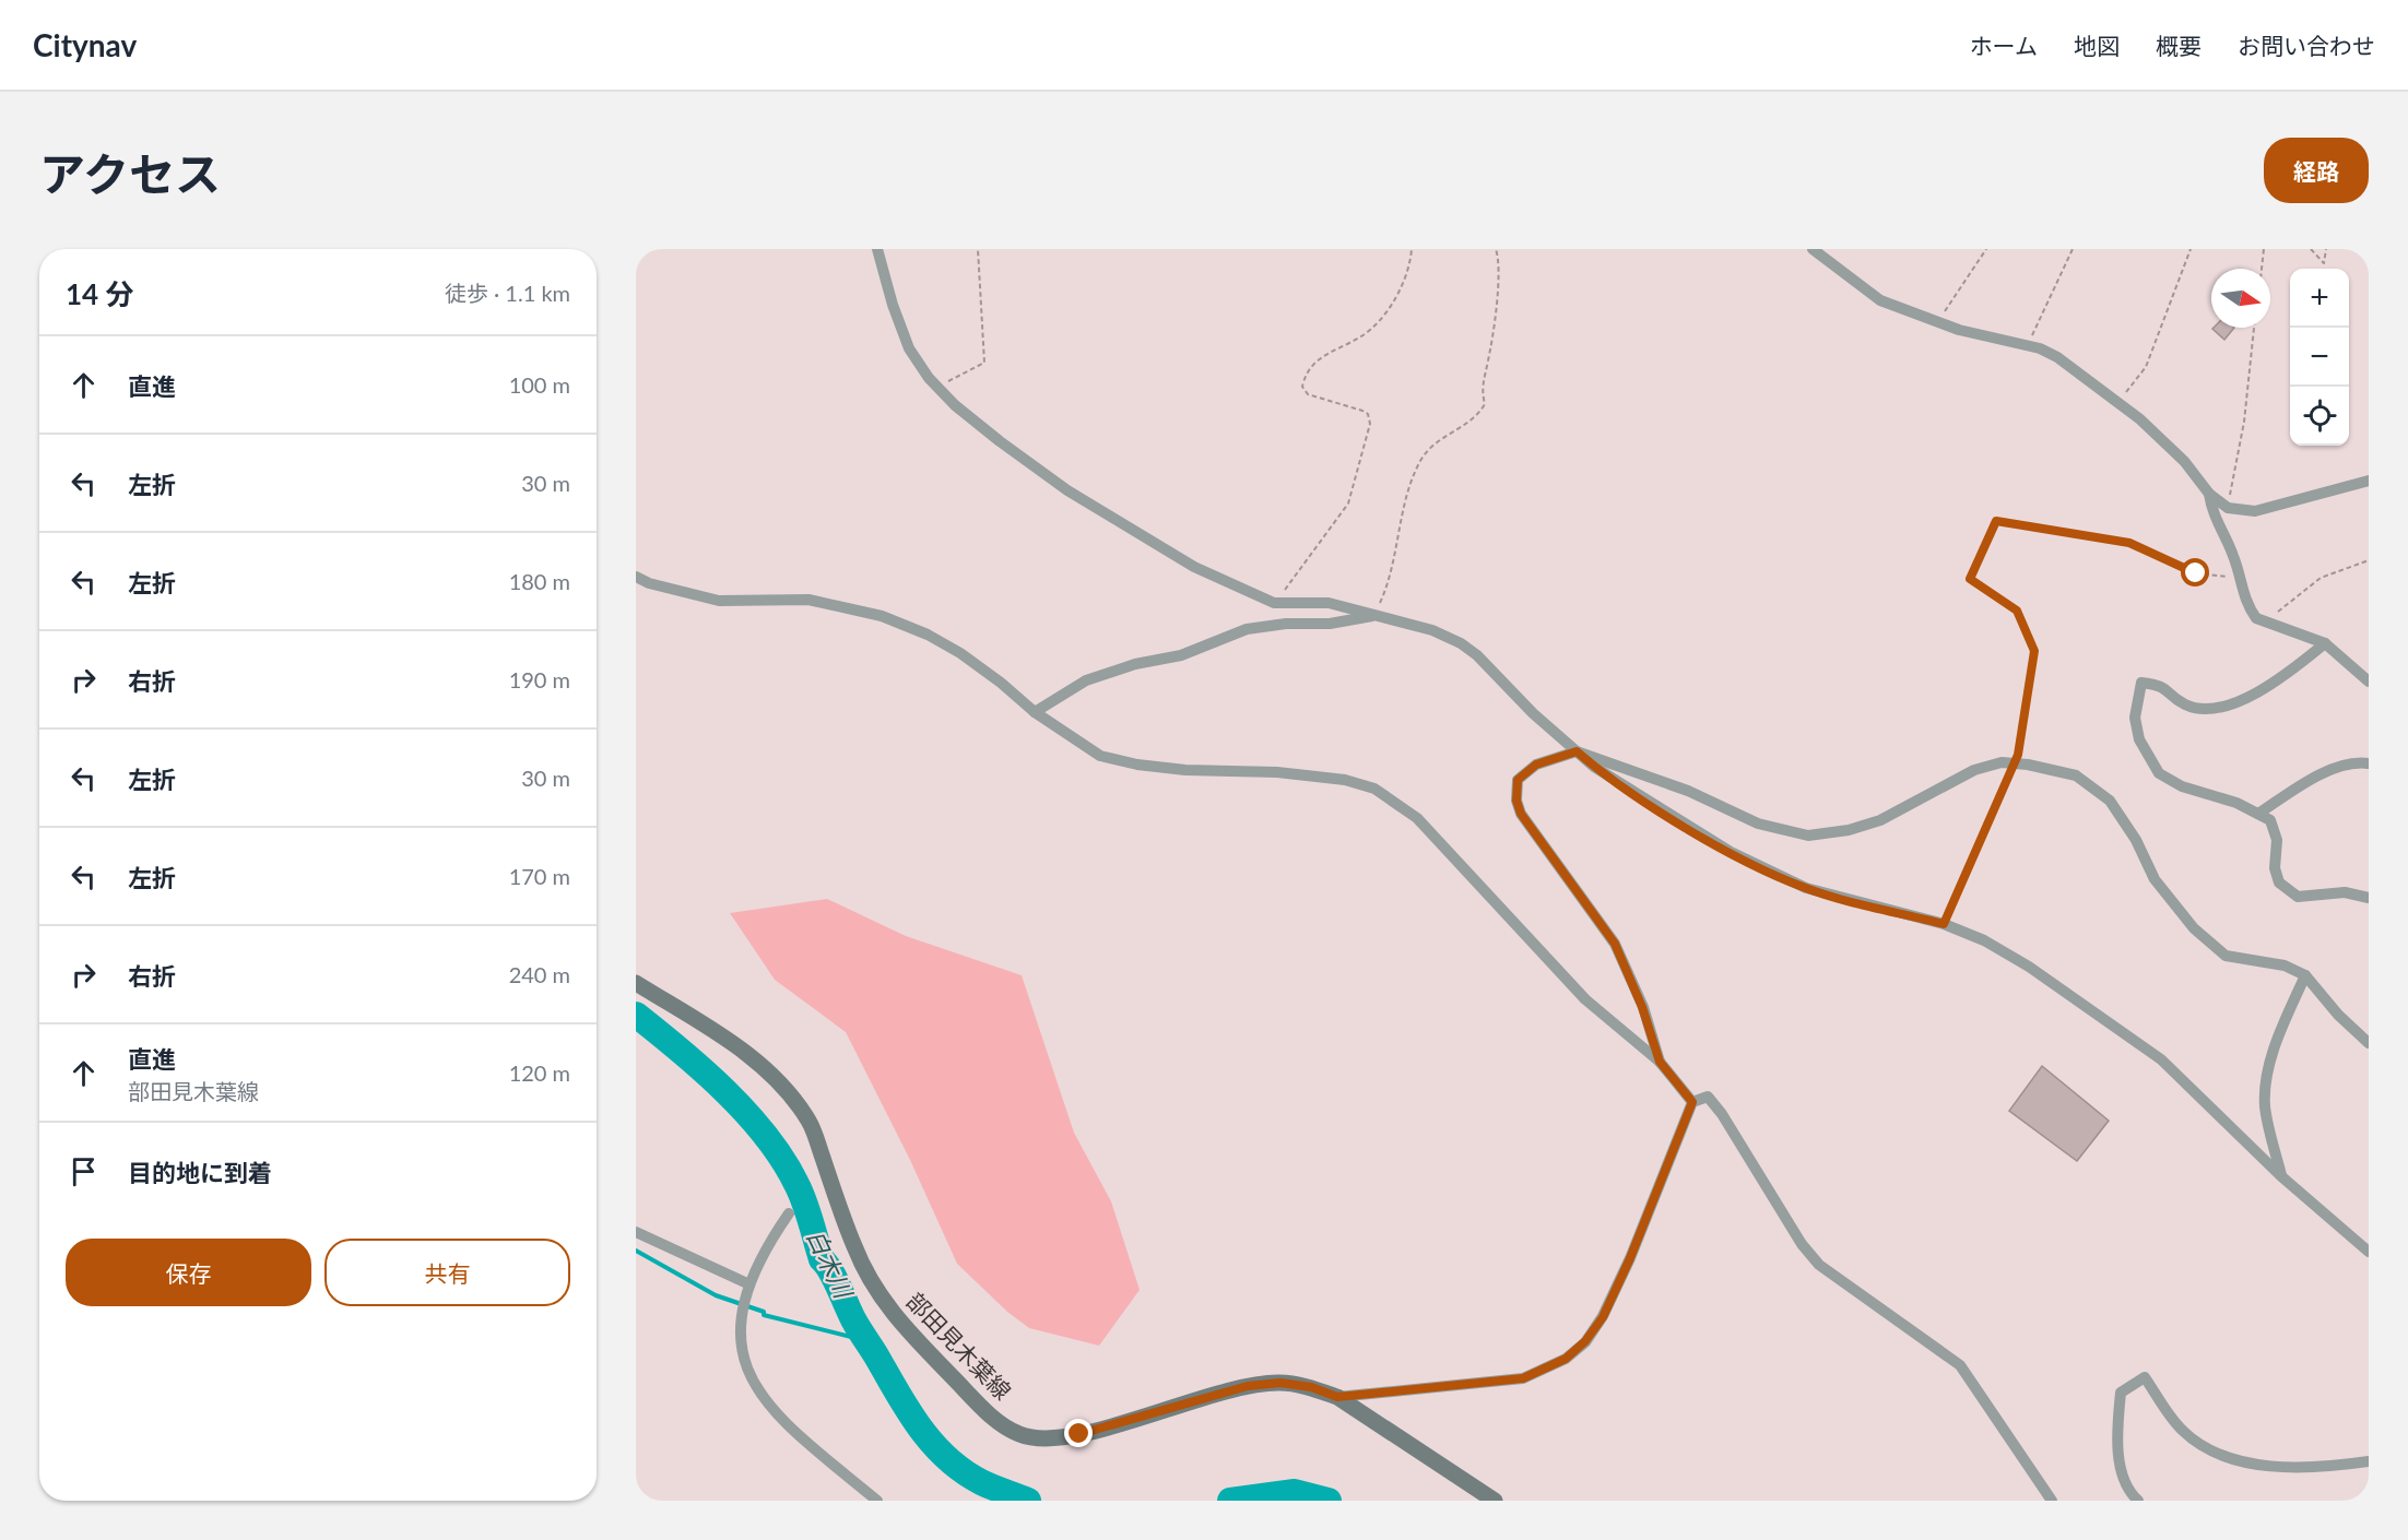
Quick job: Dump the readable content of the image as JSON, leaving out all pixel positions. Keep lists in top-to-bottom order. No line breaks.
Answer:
{"streets":{"main road":["部田見木葉線"]},"water":["白木川"],"north":"right","page":{"header":"Citynav","nav":["ホーム","地図","概要","お問い合わせ"],"title":"アクセス","buttons":["経路",["保存","共有"]],"heading":["14 分","徒歩 · 1.1 km"],"map_buttons":["+","−"],"list":[["直進","100 m"],["左折","30 m"],["左折","180 m"],["右折","190 m"],["左折","30 m"],["左折","170 m"],["右折","240 m"],["直進","部田見木葉線","120 m"],"目的地に到着"]}}
